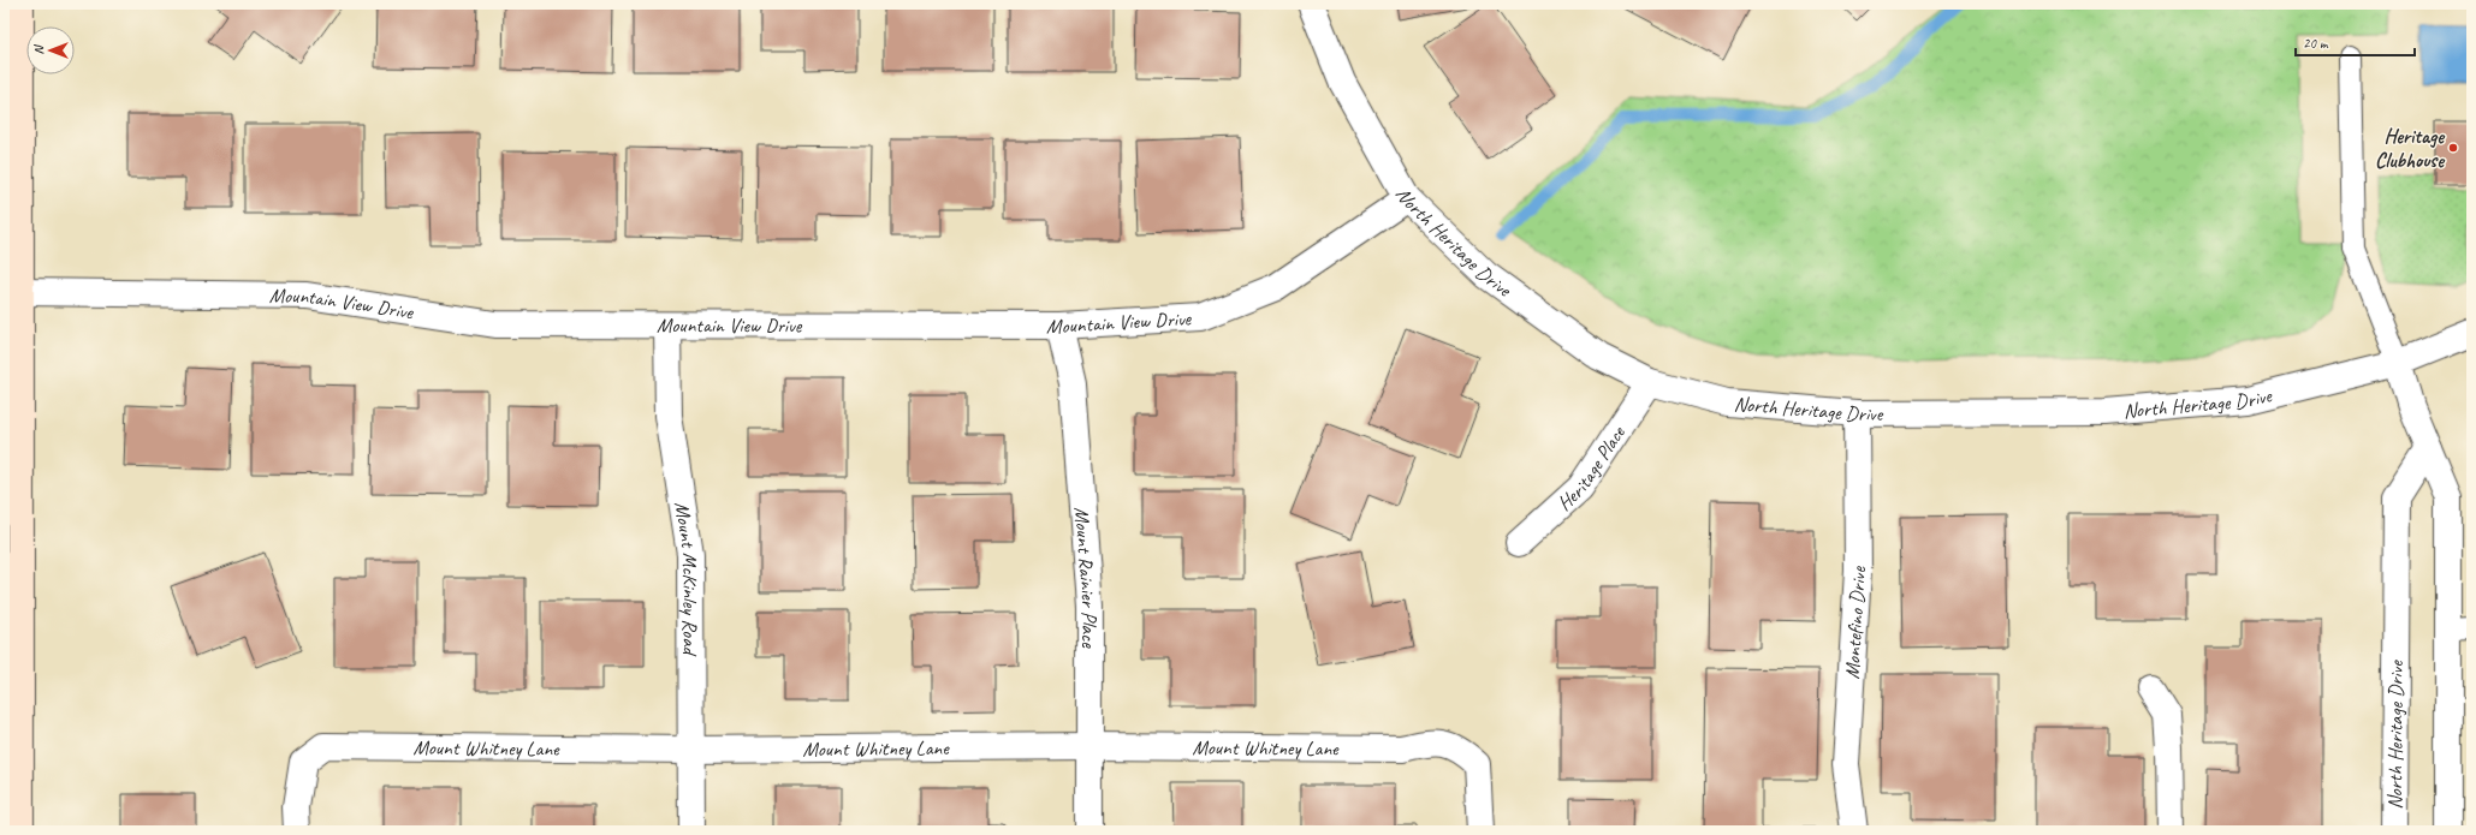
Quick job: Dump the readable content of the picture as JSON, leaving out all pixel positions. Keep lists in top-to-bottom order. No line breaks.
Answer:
{"streets":{"street":["North Heritage Drive","Mountain View Drive","Heritage Place","Mount McKinley Road","Mount Rainier Place","Montefino Drive","Mount Whitney Lane"]},"crossings":[["North Heritage Drive","Mountain View Drive"],["North Heritage Drive","Heritage Place"],["North Heritage Drive","Montefino Drive"],["Mountain View Drive","Mount McKinley Road"],["Mountain View Drive","Mount Rainier Place"],["Mount McKinley Road","Mount Whitney Lane"],["Mount Rainier Place","Mount Whitney Lane"]],"places":["Heritage Clubhouse"],"scale_bar":"20 m","north":"left"}
